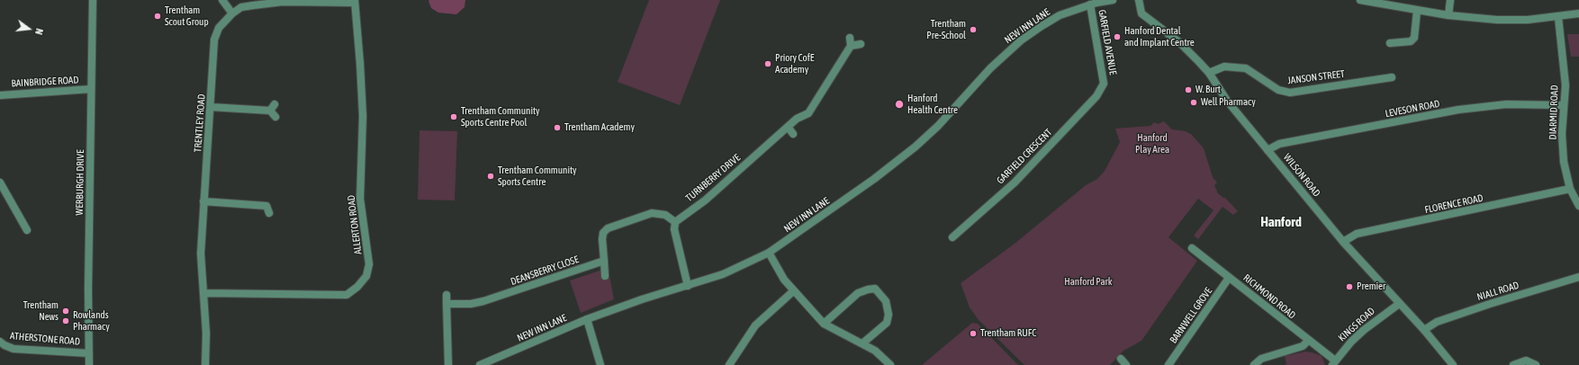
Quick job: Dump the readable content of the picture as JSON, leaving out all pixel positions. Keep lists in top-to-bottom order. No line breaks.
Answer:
{"streets":{"street":["NEW INN LANE","GARFIELD AVENUE","JANSON STREET","BAINBRIDGE ROAD","LEVESON ROAD","DIARMID ROAD","TRENTLEY ROAD","GARFIELD CRESCENT","WILSON ROAD","TURNBERRY DRIVE","WERBURGH DRIVE","FLORENCE ROAD","ALLERTON ROAD","DEANSBERRY CLOSE","NIALL ROAD","RICHMOND ROAD","BARNWELL GROVE","KINGS ROAD","ATHERSTONE ROAD"]},"crossings":[["NEW INN LANE","GARFIELD AVENUE"],["GARFIELD AVENUE","GARFIELD CRESCENT"],["JANSON STREET","WILSON ROAD"],["BAINBRIDGE ROAD","WERBURGH DRIVE"],["LEVESON ROAD","DIARMID ROAD"],["LEVESON ROAD","WILSON ROAD"],["DIARMID ROAD","FLORENCE ROAD"],["TRENTLEY ROAD","ALLERTON ROAD"],["WILSON ROAD","FLORENCE ROAD"],["WILSON ROAD","NIALL ROAD"],["WILSON ROAD","KINGS ROAD"],["WERBURGH DRIVE","ATHERSTONE ROAD"],["RICHMOND ROAD","BARNWELL GROVE"],["RICHMOND ROAD","KINGS ROAD"]],"districts":["Hanford"],"parks":["Hanford Play Area","Hanford Park"],"places":["Trentham Scout Group","Trentham Pre-School","Hanford Dental and Implant Centre","Priory CofE Academy","W. Burt","Well Pharmacy","Hanford Health Centre","Trentham Community Sports Centre Pool","Trentham Academy","Trentham Community Sports Centre","Premier","Trentham News","Rowlands Pharmacy","Trentham RUFC"],"north":"right"}
